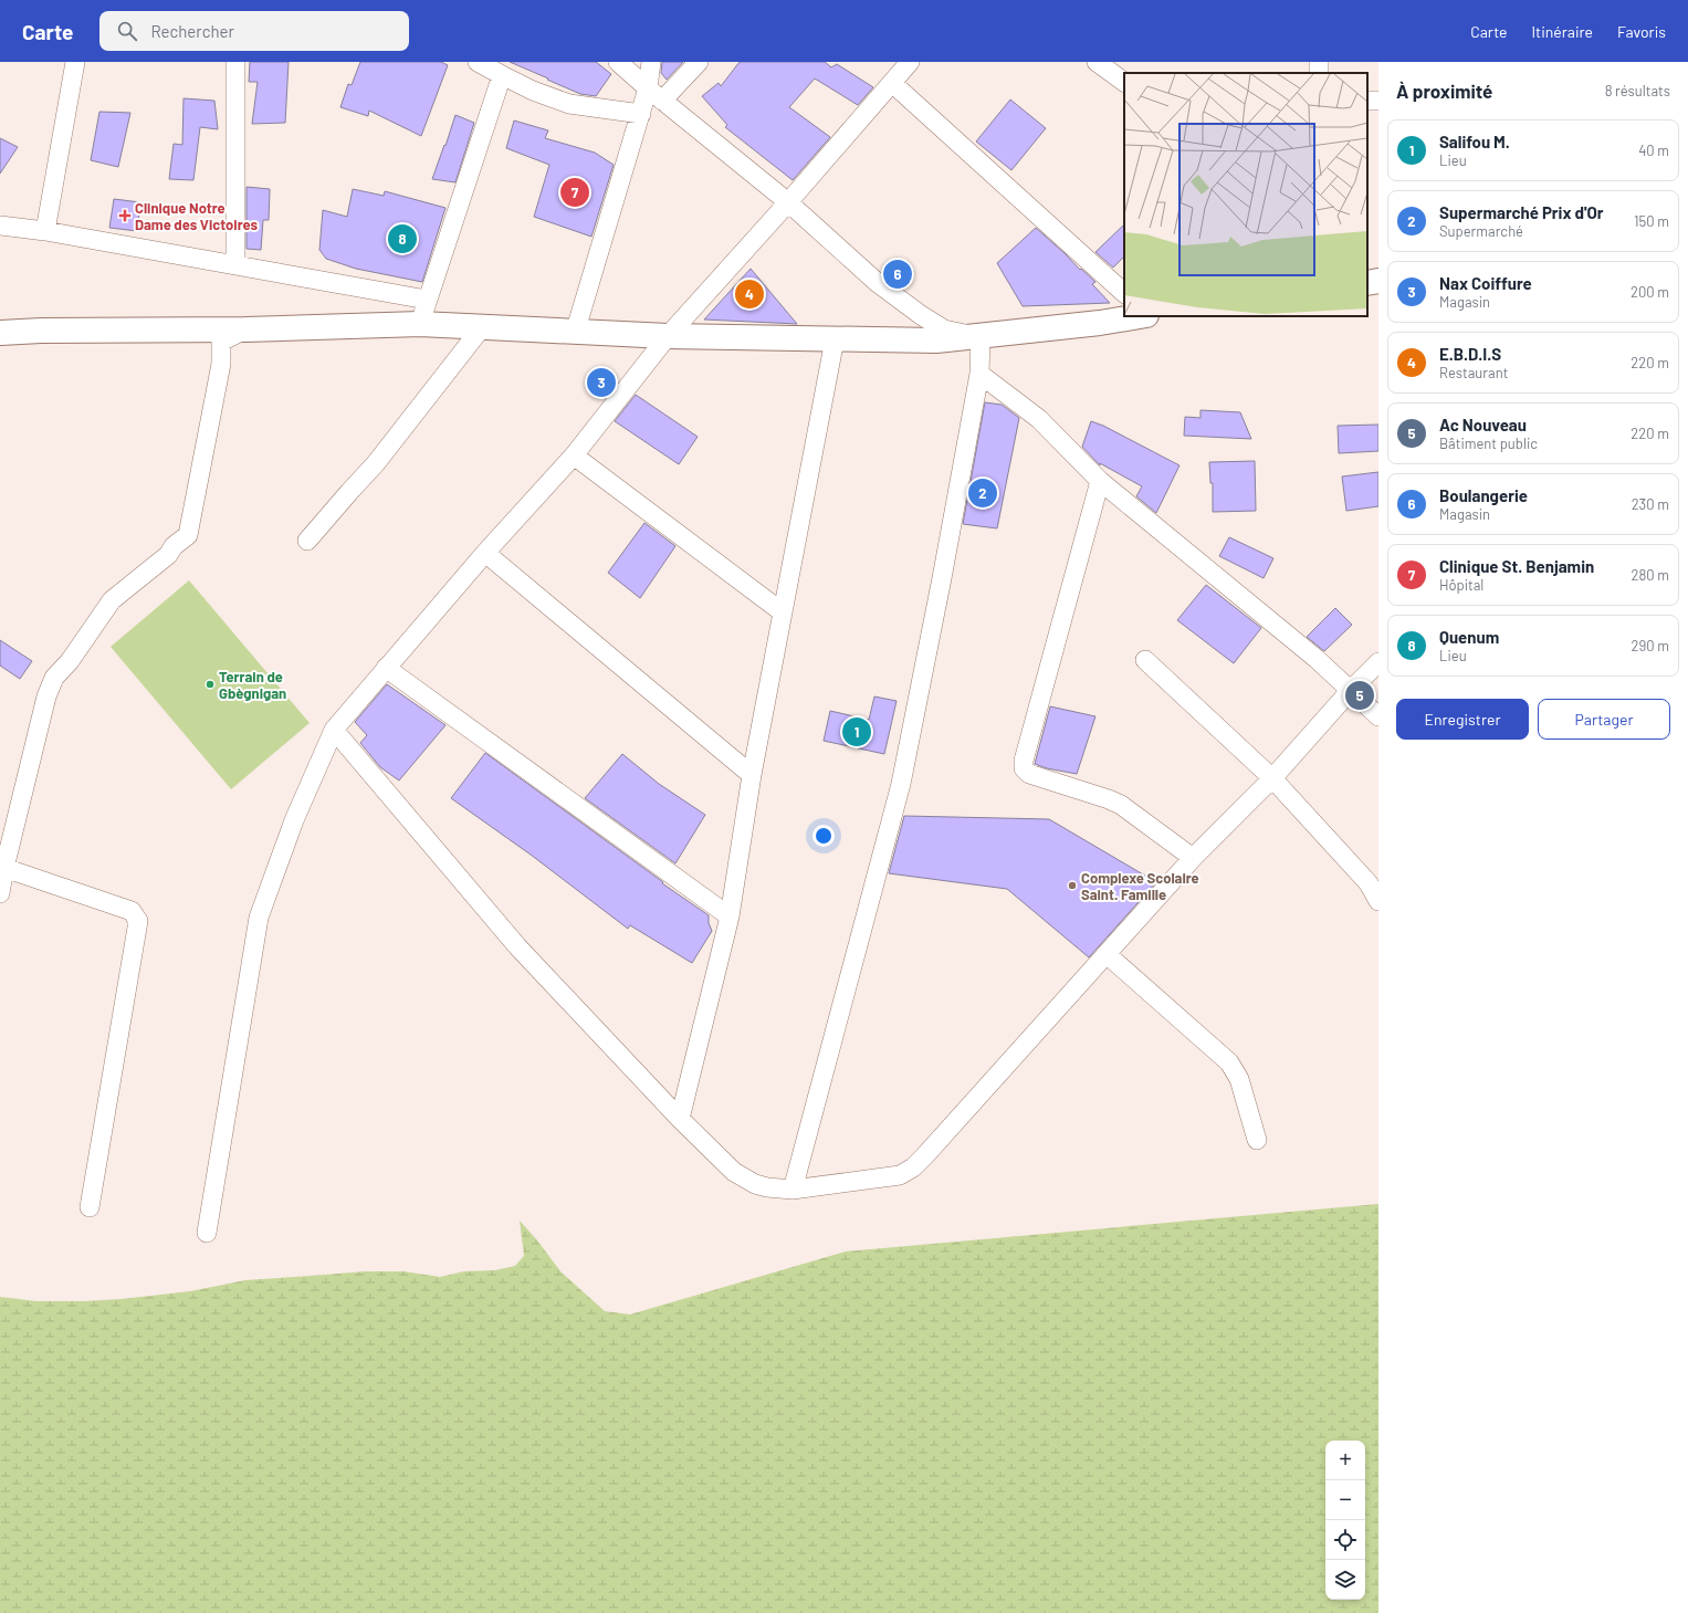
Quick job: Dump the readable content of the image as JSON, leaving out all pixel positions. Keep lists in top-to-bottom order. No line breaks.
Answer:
{"places":{"health":["Clinique Notre Dame des Victoires"],"other":["Terrain de Gbègnigan","Complexe Scolaire Saint. Famille"]},"page":{"header":"Carte","search":"Rechercher","nav":["Carte","Itinéraire","Favoris"],"heading":["À proximité","8 résultats"],"list":[{"mark":"1","name":"Salifou M.","note":"Lieu","value":"40 m"},{"mark":"2","name":"Supermarché Prix d'Or","note":"Supermarché","value":"150 m"},{"mark":"3","name":"Nax Coiffure","note":"Magasin","value":"200 m"},{"mark":"4","name":"E.B.D.I.S","note":"Restaurant","value":"220 m"},{"mark":"5","name":"Ac Nouveau","note":"Bâtiment public","value":"220 m"},{"mark":"6","name":"Boulangerie","note":"Magasin","value":"230 m"},{"mark":"7","name":"Clinique St. Benjamin","note":"Hôpital","value":"280 m"},{"mark":"8","name":"Quenum","note":"Lieu","value":"290 m"}],"pins":["7","8","6","4","3","2","5","1"],"buttons":["Enregistrer","Partager"],"map_buttons":["+","−"]}}
